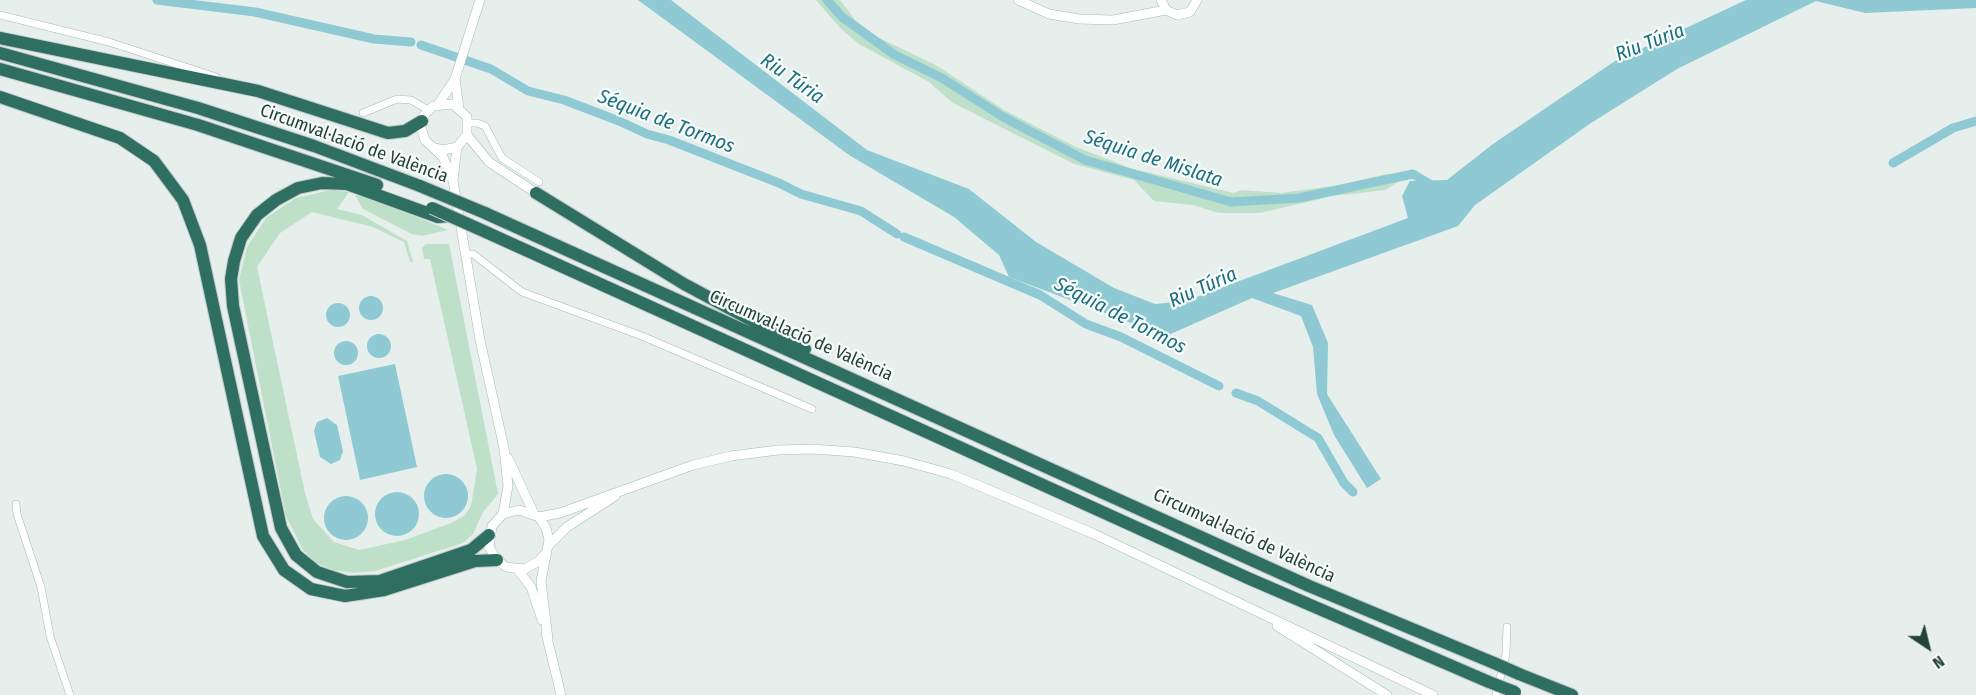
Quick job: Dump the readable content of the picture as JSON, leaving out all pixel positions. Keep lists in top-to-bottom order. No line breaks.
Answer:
{"streets":{"highway":["Circumval·lació de València"]},"water":["Riu Túria","Séquia de Tormos","Séquia de Mislata"],"north":"bottom right"}
